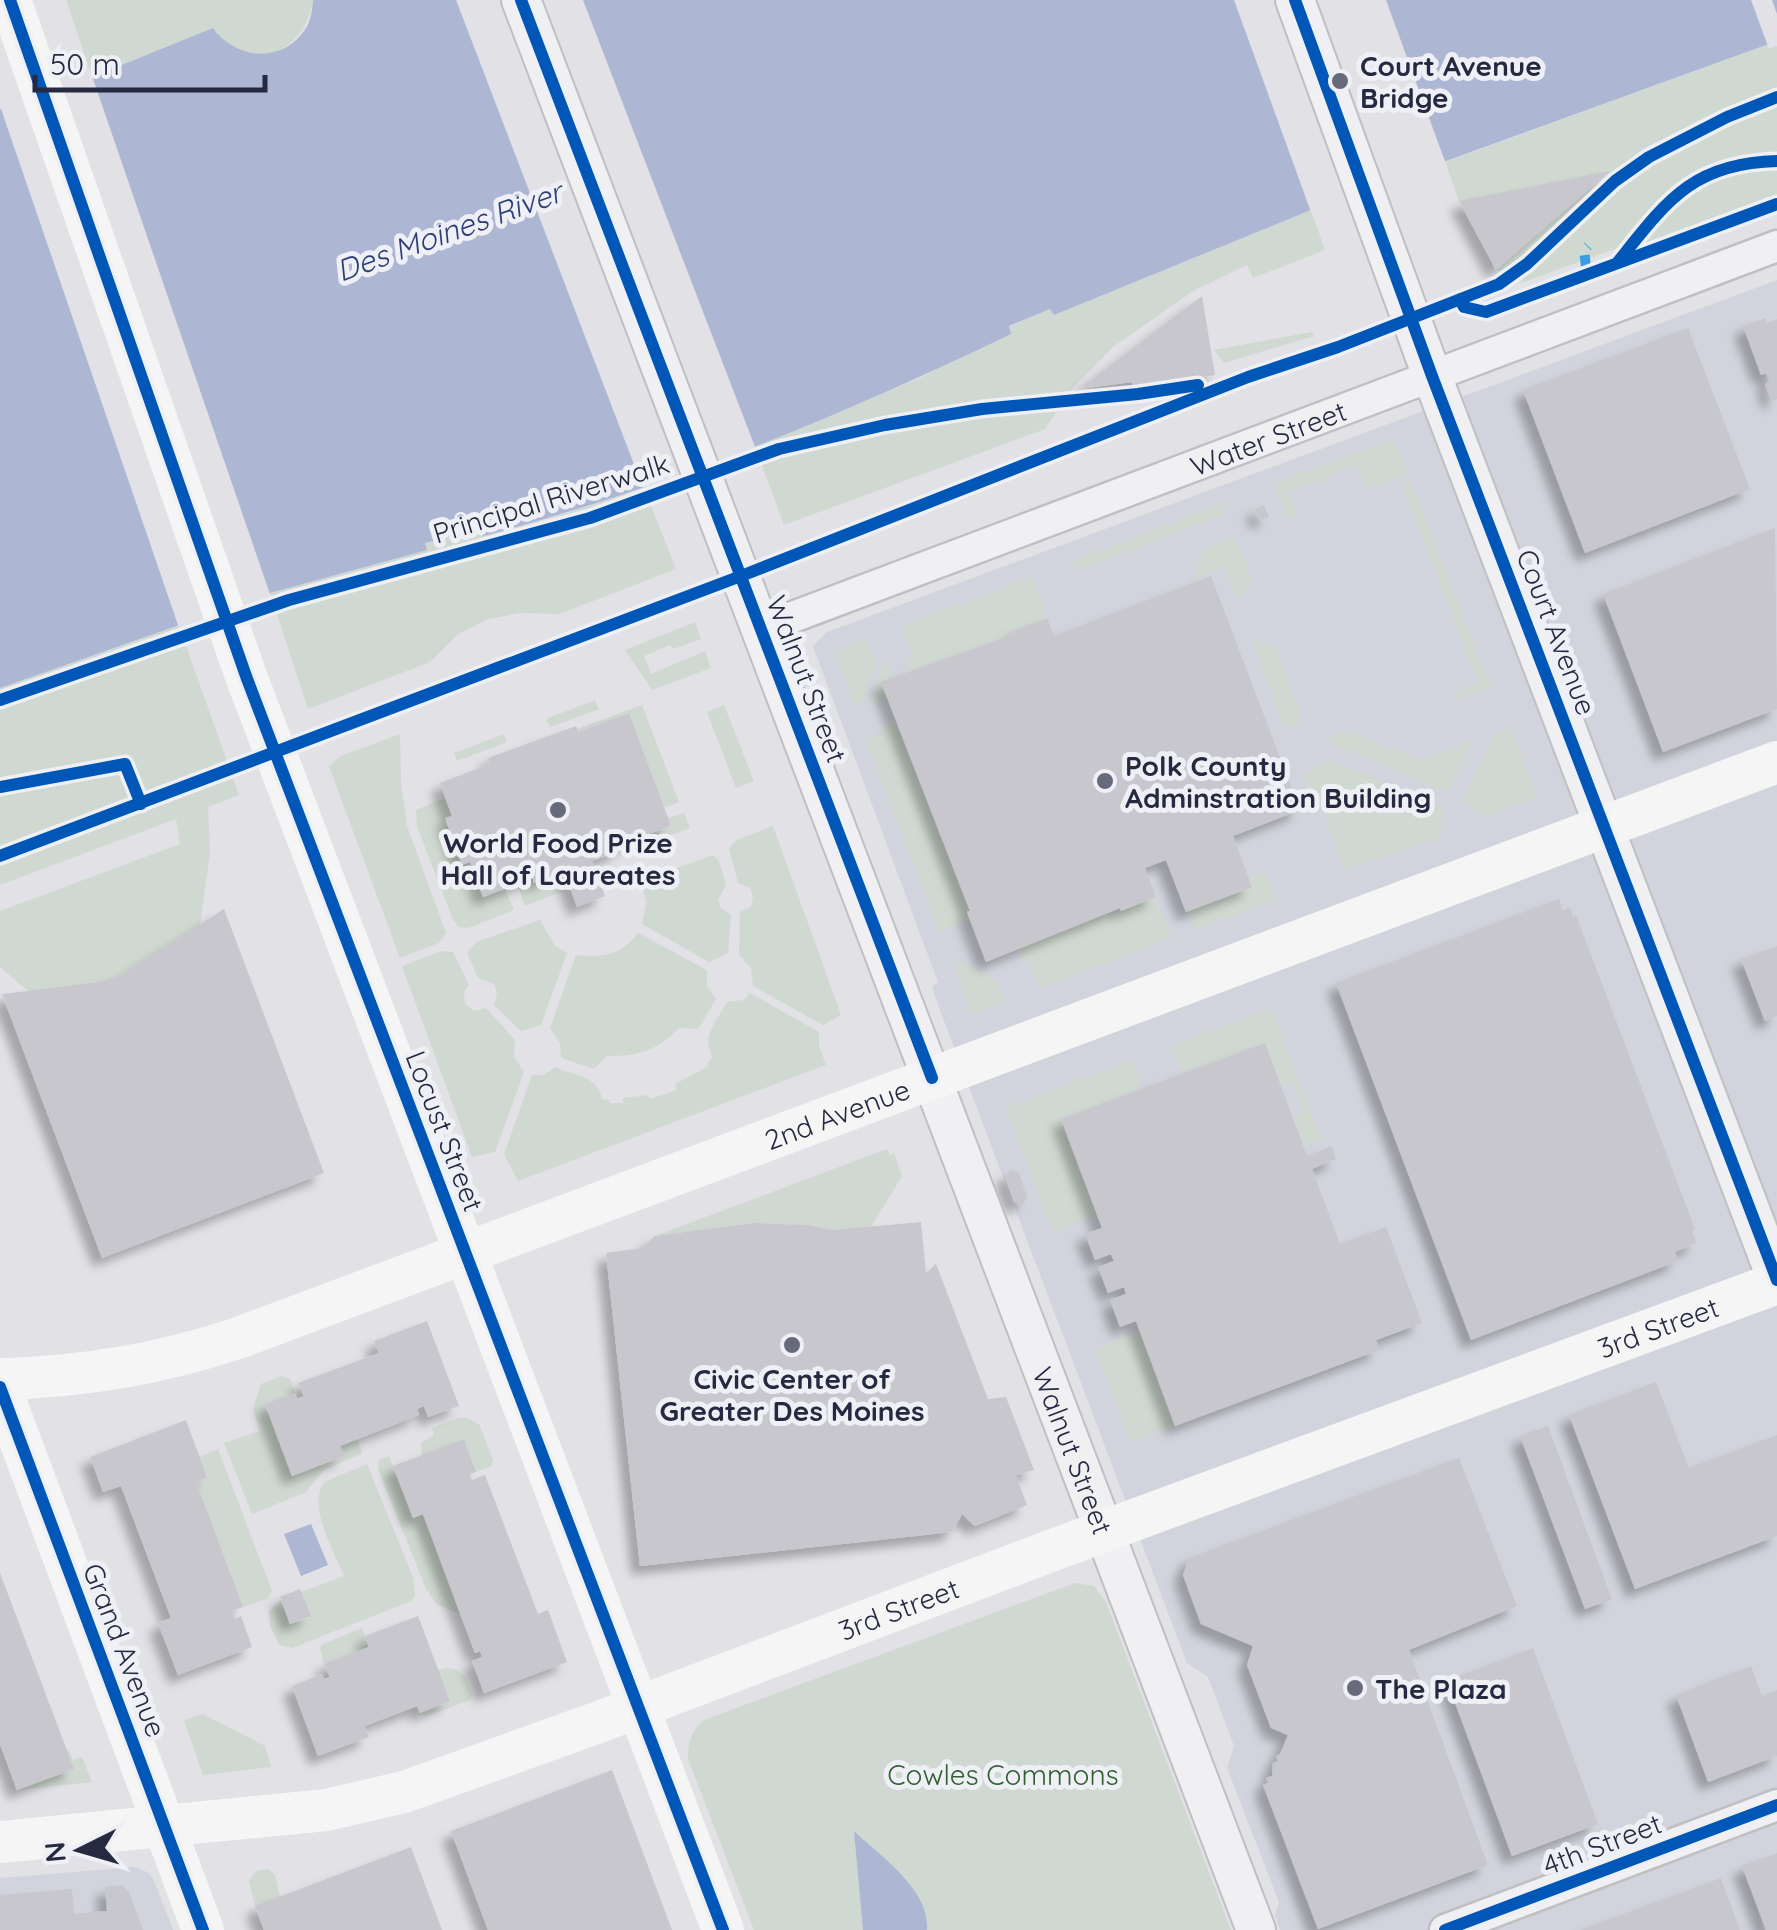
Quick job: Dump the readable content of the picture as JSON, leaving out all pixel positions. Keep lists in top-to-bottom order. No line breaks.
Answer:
{"streets":{"main road":["2nd Avenue","Locust Street","3rd Street","Grand Avenue"],"street":["Water Street","Court Avenue","Walnut Street","4th Street"],"cycle path":["Principal Riverwalk"]},"crossings":[["Water Street","Court Avenue"],["Water Street","Walnut Street"],["Court Avenue","2nd Avenue"],["Court Avenue","3rd Street"],["Walnut Street","2nd Avenue"],["Walnut Street","3rd Street"],["2nd Avenue","Locust Street"],["Locust Street","3rd Street"],["3rd Street","Grand Avenue"]],"water":["Des Moines River"],"parks":["Cowles Commons"],"places":["Court Avenue Bridge","Polk County Adminstration Building","World Food Prize Hall of Laureates","Civic Center of Greater Des Moines","The Plaza"],"scale_bar":"50 m","north":"left"}
